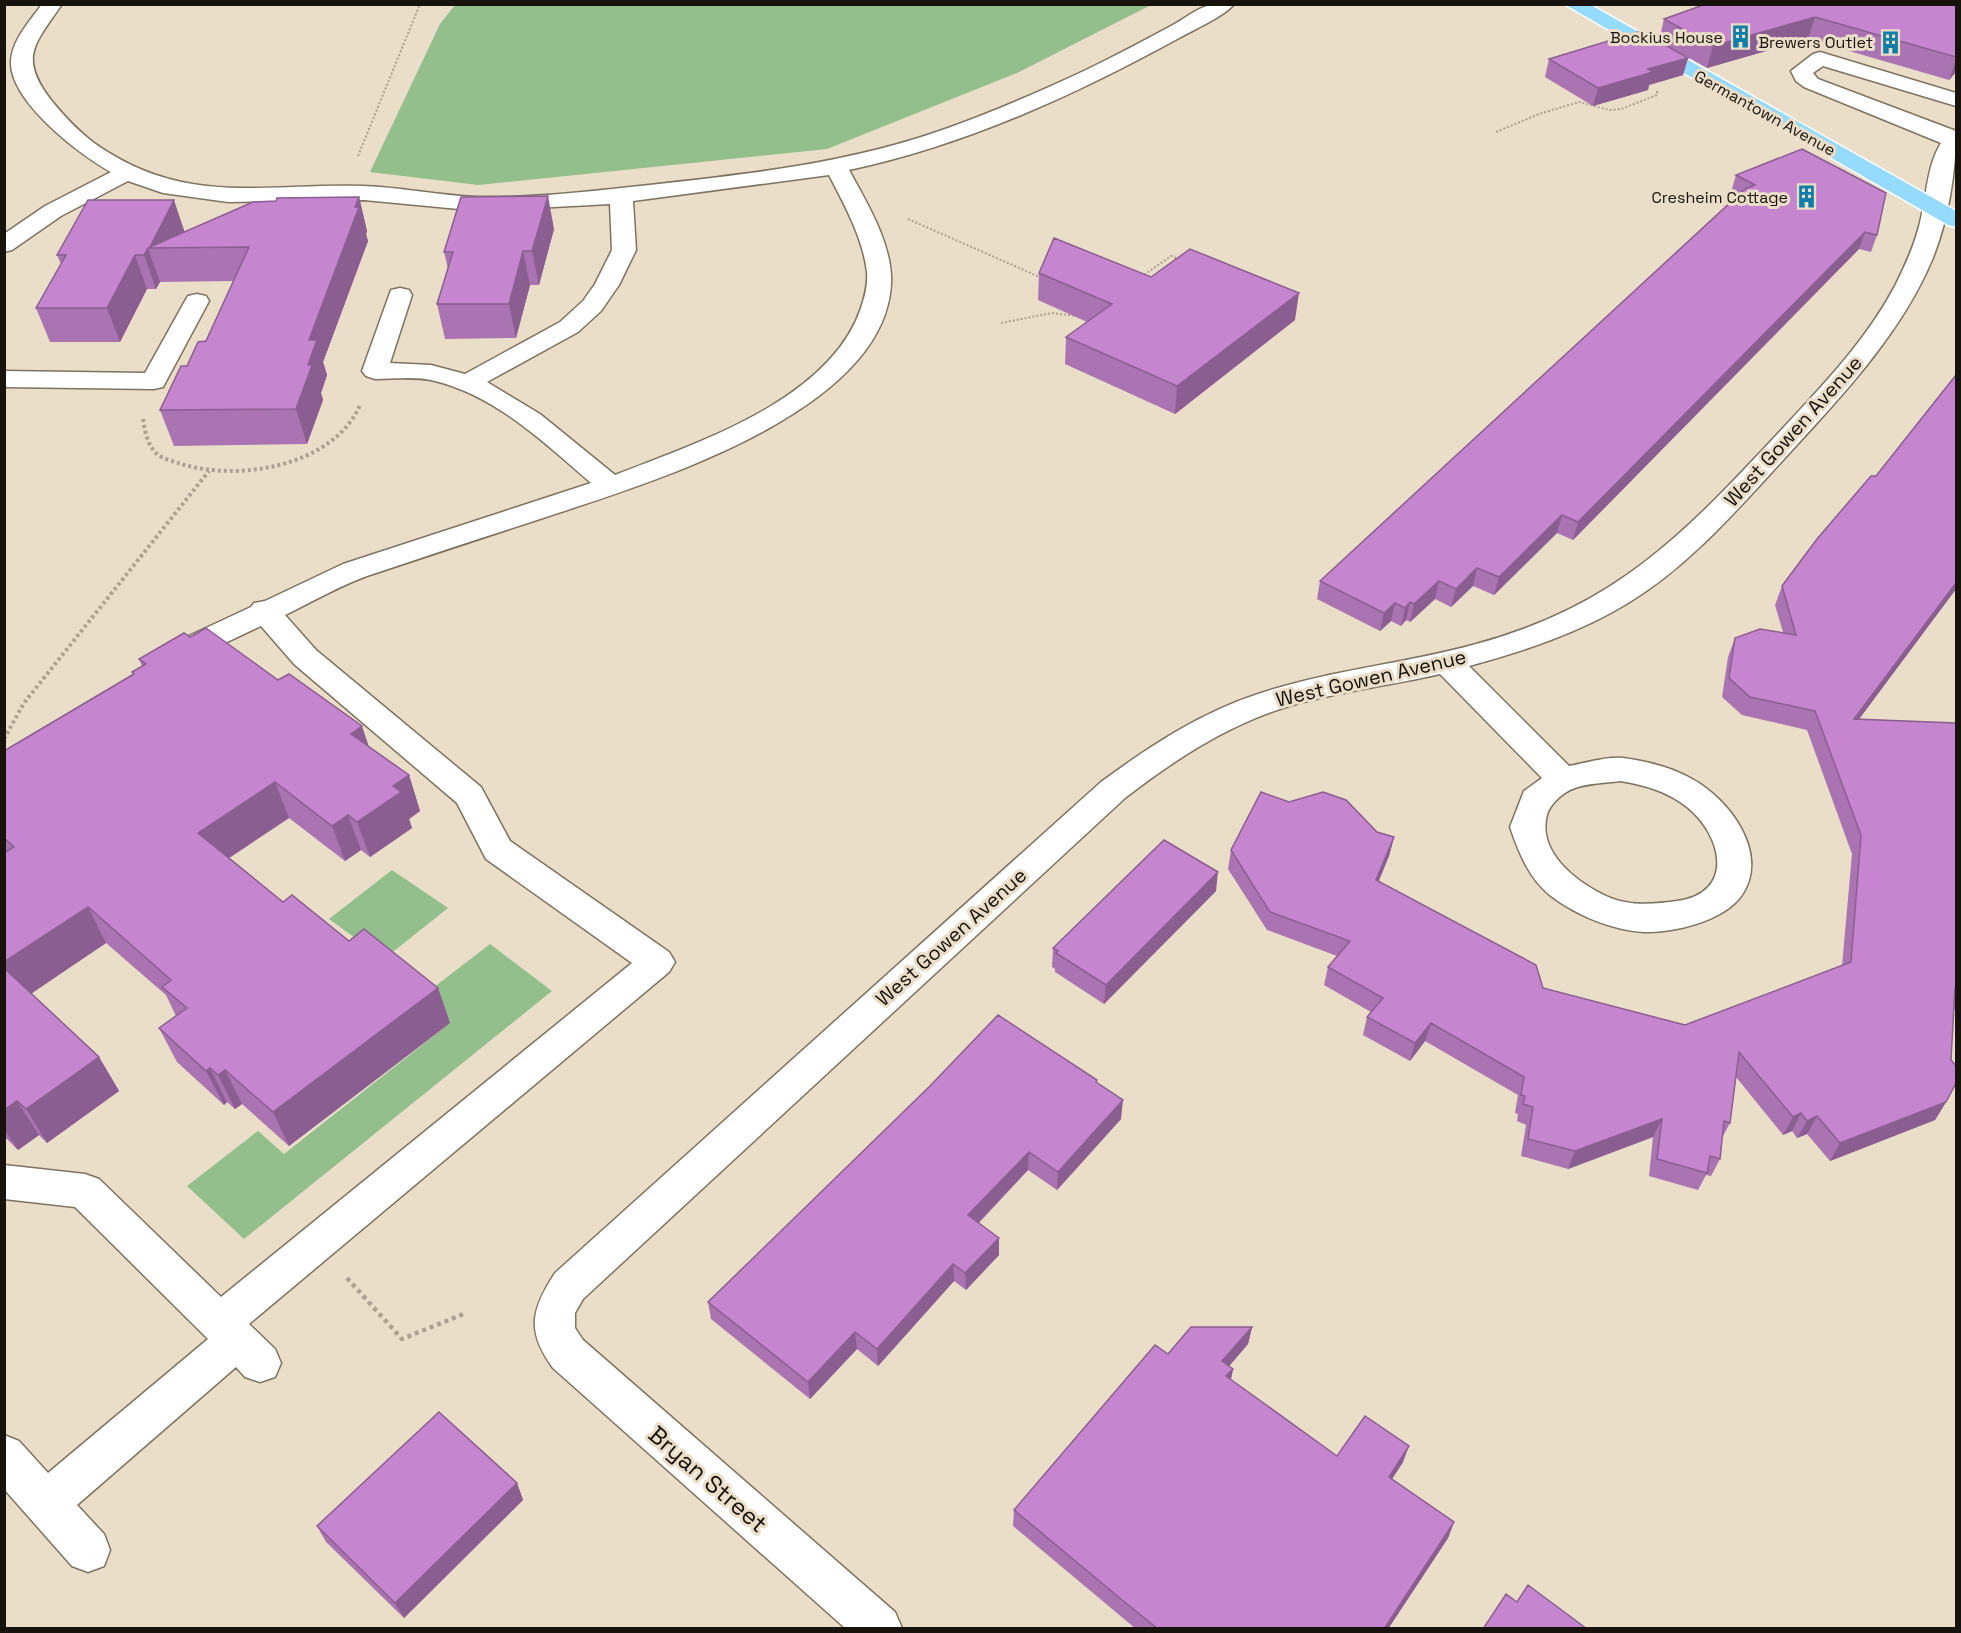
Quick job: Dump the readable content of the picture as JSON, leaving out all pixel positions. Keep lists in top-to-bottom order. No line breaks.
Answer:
{"streets":{"main road":["Germantown Avenue"],"street":["West Gowen Avenue","Bryan Street"]},"crossings":[["Germantown Avenue","West Gowen Avenue"],["West Gowen Avenue","Bryan Street"]],"places":{"building":["Bockius House","Brewers Outlet","Cresheim Cottage"]}}
